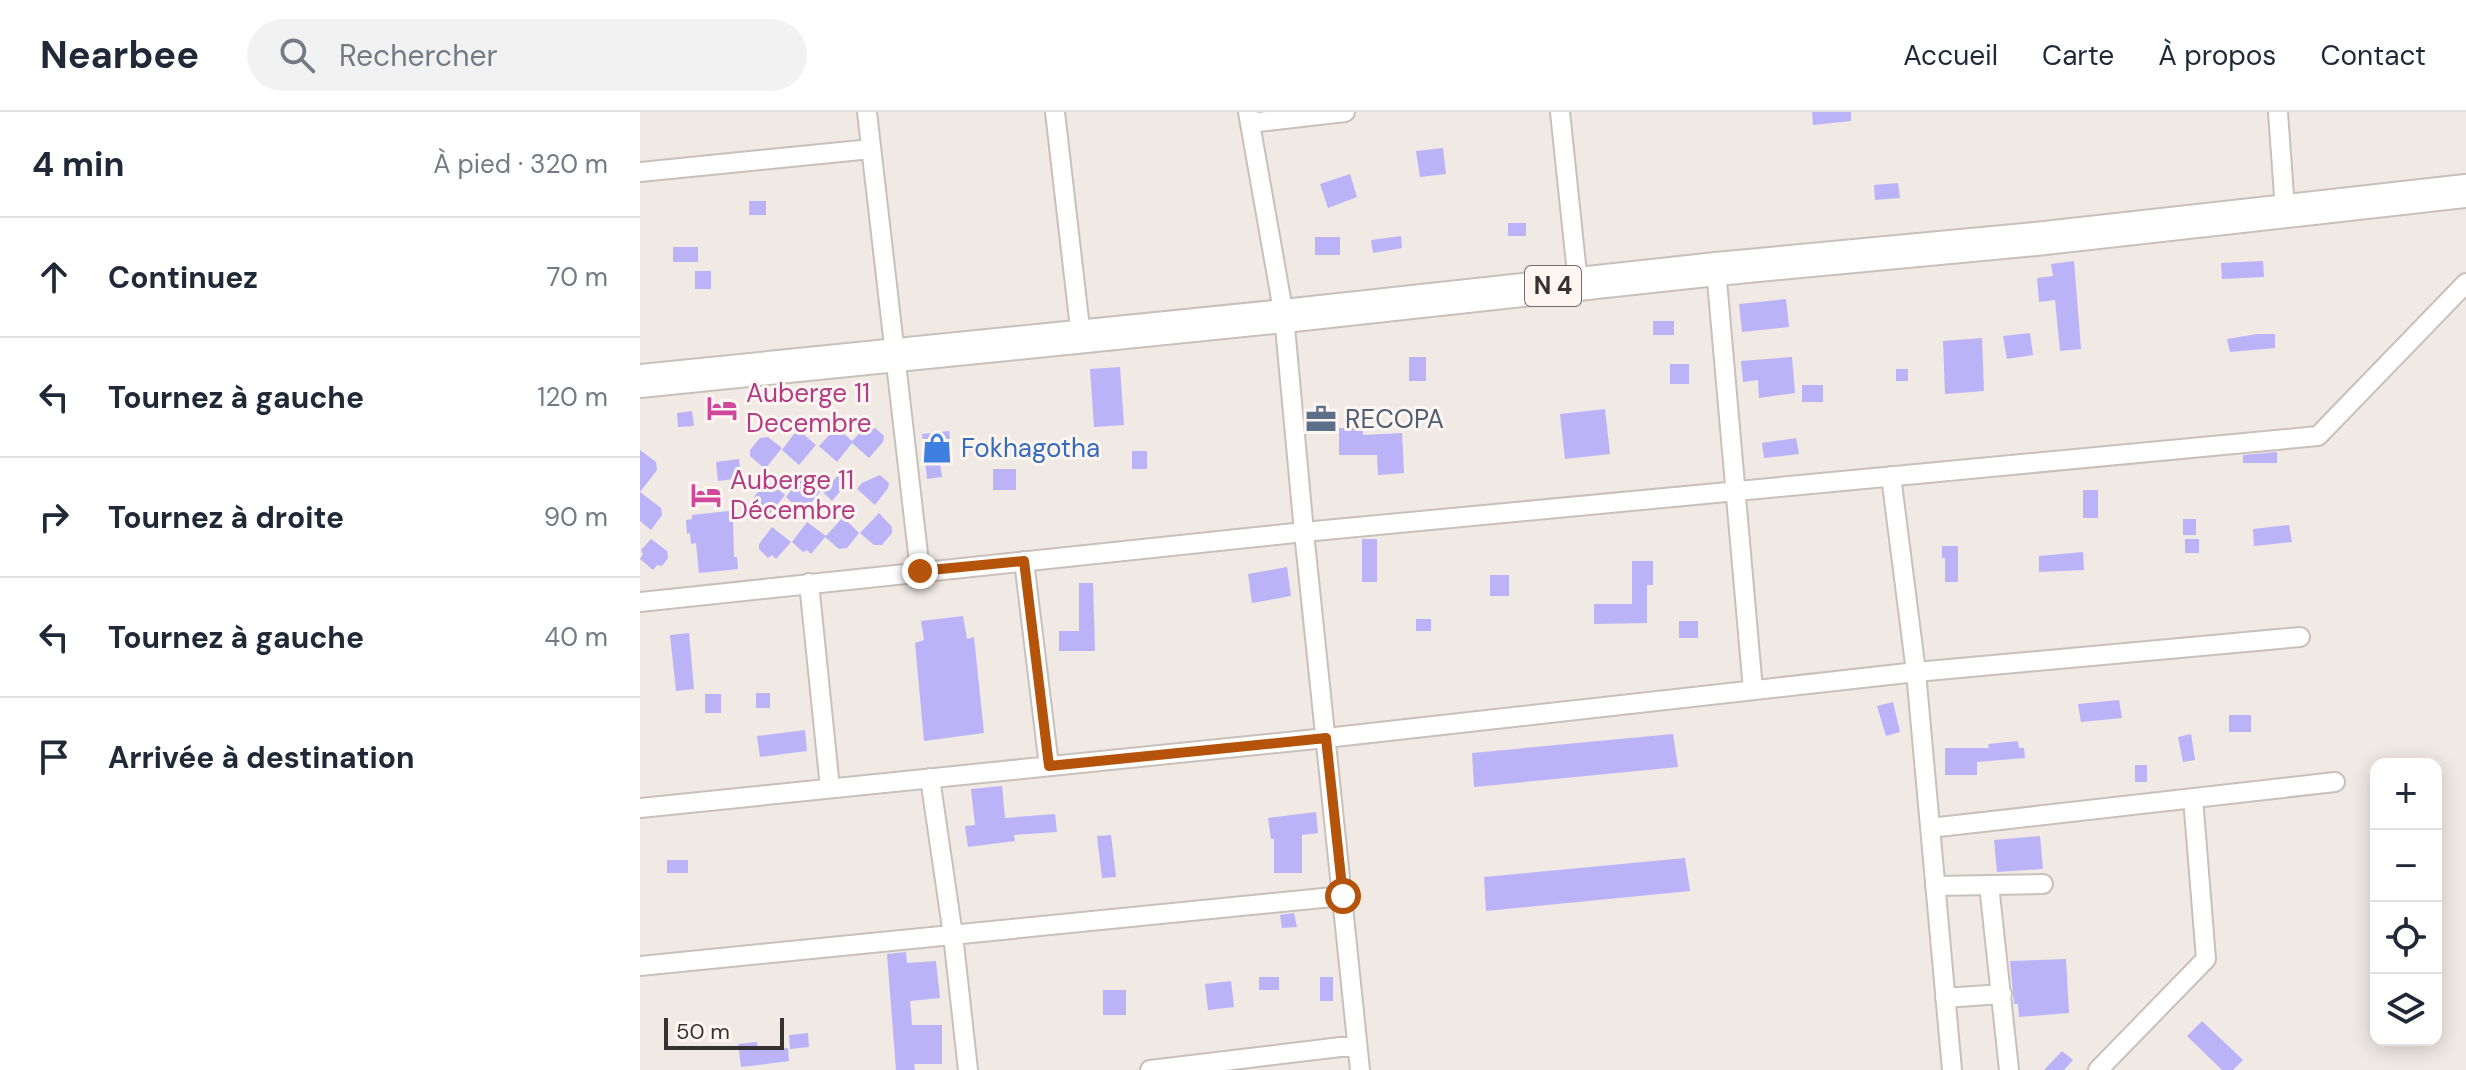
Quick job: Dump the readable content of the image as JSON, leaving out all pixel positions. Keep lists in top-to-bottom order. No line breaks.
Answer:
{"streets":{"highway":["N 4"]},"places":{"hotel":["Auberge 11 Decembre","Auberge 11 Décembre"],"office":["RECOPA"],"shop":["Fokhagotha"]},"scale_bar":"50 m","page":{"header":"Nearbee","search":"Rechercher","nav":["Accueil","Carte","À propos","Contact"],"heading":["4 min","À pied · 320 m"],"list":[["Continuez","70 m"],["Tournez à gauche","120 m"],["Tournez à droite","90 m"],["Tournez à gauche","40 m"],"Arrivée à destination"],"map_buttons":["+","−"],"scale":"50 m"}}
